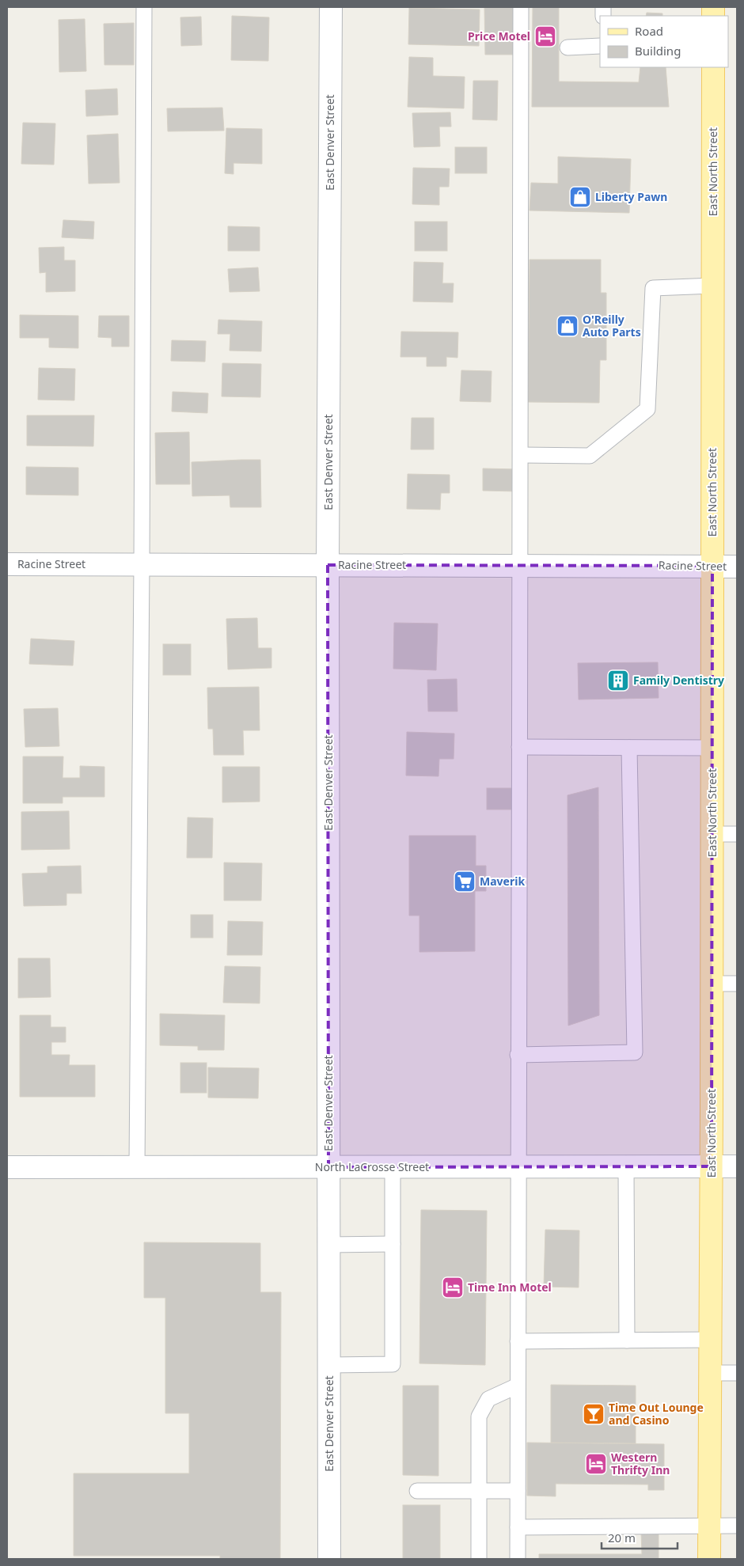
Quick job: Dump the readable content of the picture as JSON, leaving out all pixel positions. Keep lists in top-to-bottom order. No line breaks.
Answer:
{"streets":{"main road":["East North Street"],"street":["East Denver Street","Racine Street","North LaCrosse Street"]},"crossings":[["East Denver Street","Racine Street"],["East Denver Street","North LaCrosse Street"],["East North Street","Racine Street"],["East North Street","North LaCrosse Street"]],"places":{"hotel":["Price Motel","Time Inn Motel","Western Thrifty Inn"],"shop":["Liberty Pawn","O'Reilly Auto Parts"],"building":["Family Dentistry"],"supermarket":["Maverik"],"bar":["Time Out Lounge and Casino"]},"legend":["Road","Building"],"scale_bar":"20 m"}
